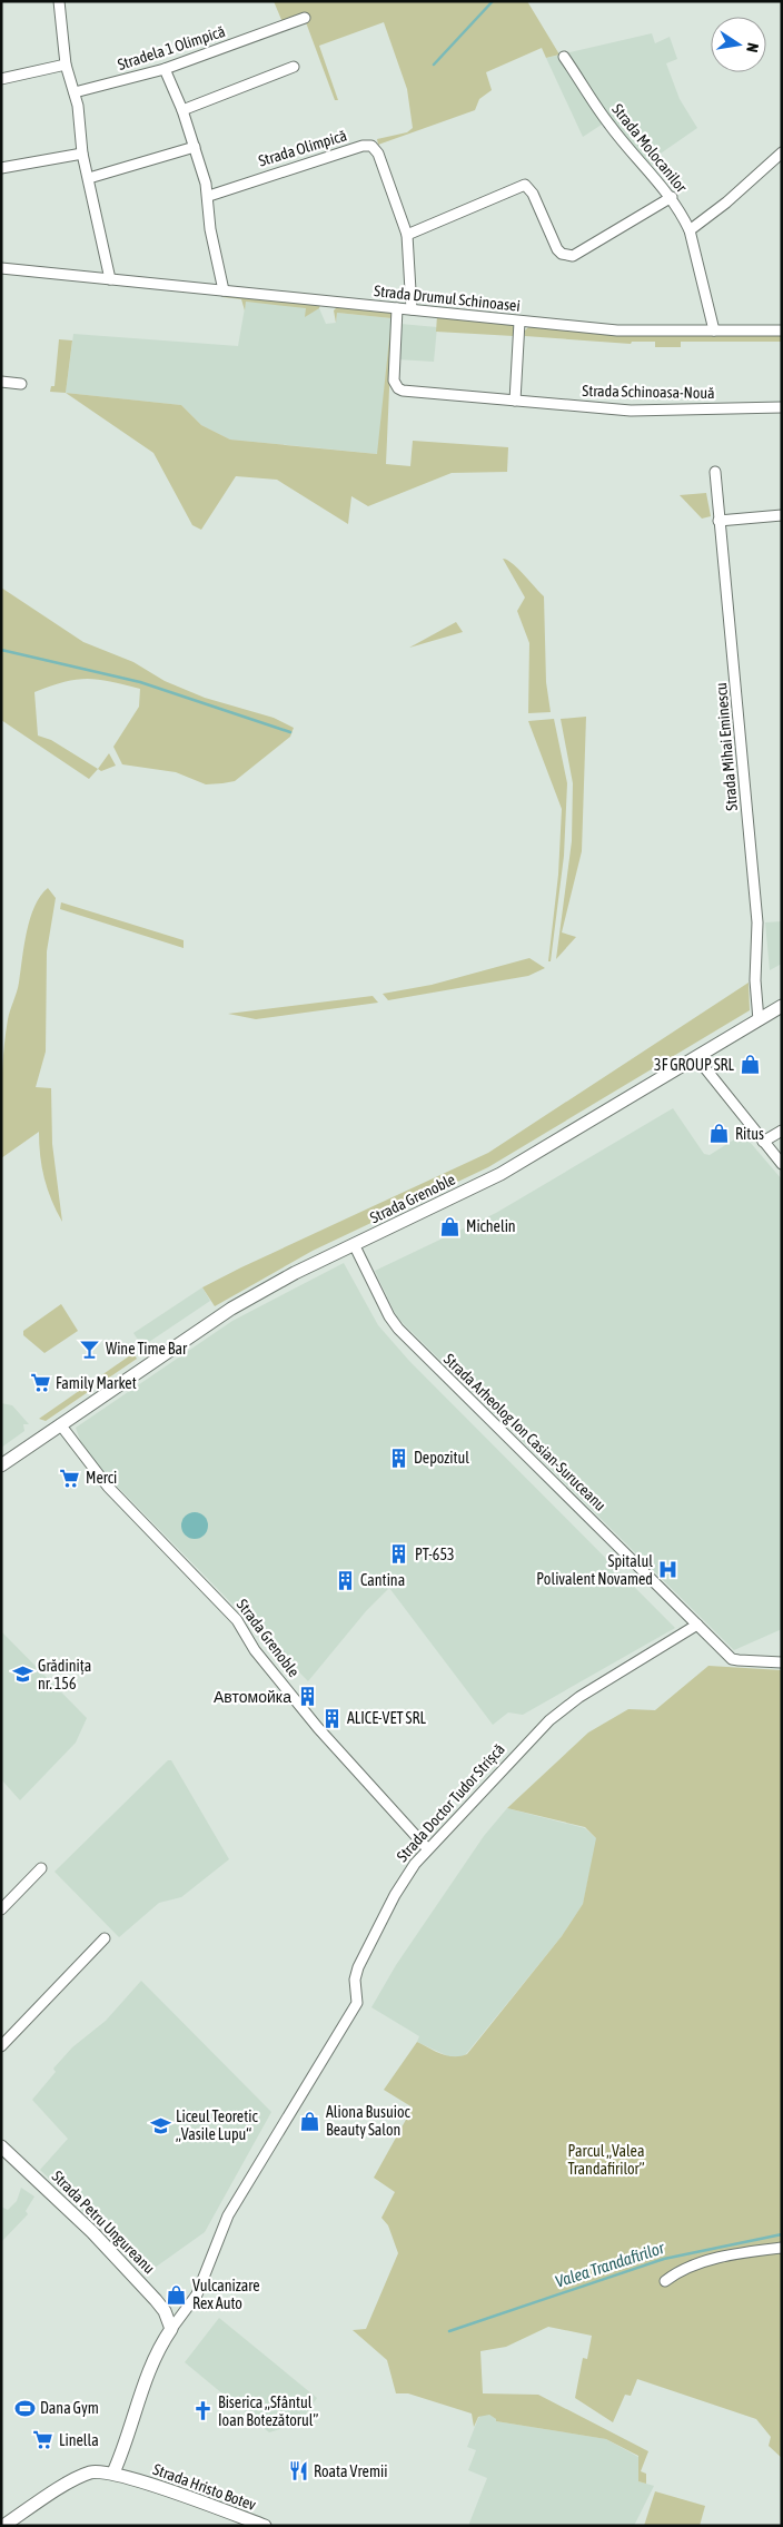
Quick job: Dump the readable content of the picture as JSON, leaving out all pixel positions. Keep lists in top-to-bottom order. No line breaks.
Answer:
{"streets":{"main road":["Strada Grenoble","Strada Doctor Tudor Strișcă","Strada Petru Ungureanu","Strada Hristo Botev"],"street":["Stradela 1 Olimpică","Strada Olimpică","Strada Molocanilor","Strada Drumul Schinoasei","Strada Schinoasa-Nouă","Strada Mihai Eminescu","Strada Arheolog Ion Casian-Suruceanu"]},"crossings":[["Strada Olimpică","Strada Drumul Schinoasei"],["Strada Molocanilor","Strada Drumul Schinoasei"],["Strada Drumul Schinoasei","Strada Schinoasa-Nouă"],["Strada Mihai Eminescu","Strada Grenoble"],["Strada Grenoble","Strada Arheolog Ion Casian-Suruceanu"],["Strada Grenoble","Strada Doctor Tudor Strișcă"],["Strada Arheolog Ion Casian-Suruceanu","Strada Doctor Tudor Strișcă"],["Strada Doctor Tudor Strișcă","Strada Petru Ungureanu"],["Strada Doctor Tudor Strișcă","Strada Hristo Botev"]],"water":["Valea Trandafirilor"],"parks":["Parcul „Valea Trandafirilor”"],"places":{"shop":["3F GROUP SRL","Ritus","Michelin","Aliona Busuioc Beauty Salon","Vulcanizare Rex Auto"],"bar":["Wine Time Bar"],"supermarket":["Family Market","Merci","Linella"],"building":["Depozitul","PT-653","Cantina","Автомойка","ALICE-VET SRL"],"hospital":["Spitalul Polivalent Novamed"],"school or university":["Grădinița nr. 156","Liceul Teoretic „Vasile Lupu“"],"sports":["Dana Gym"],"church":["Biserica „Sfântul Ioan Botezătorul”"],"restaurant":["Roata Vremii"]},"north":"right"}
